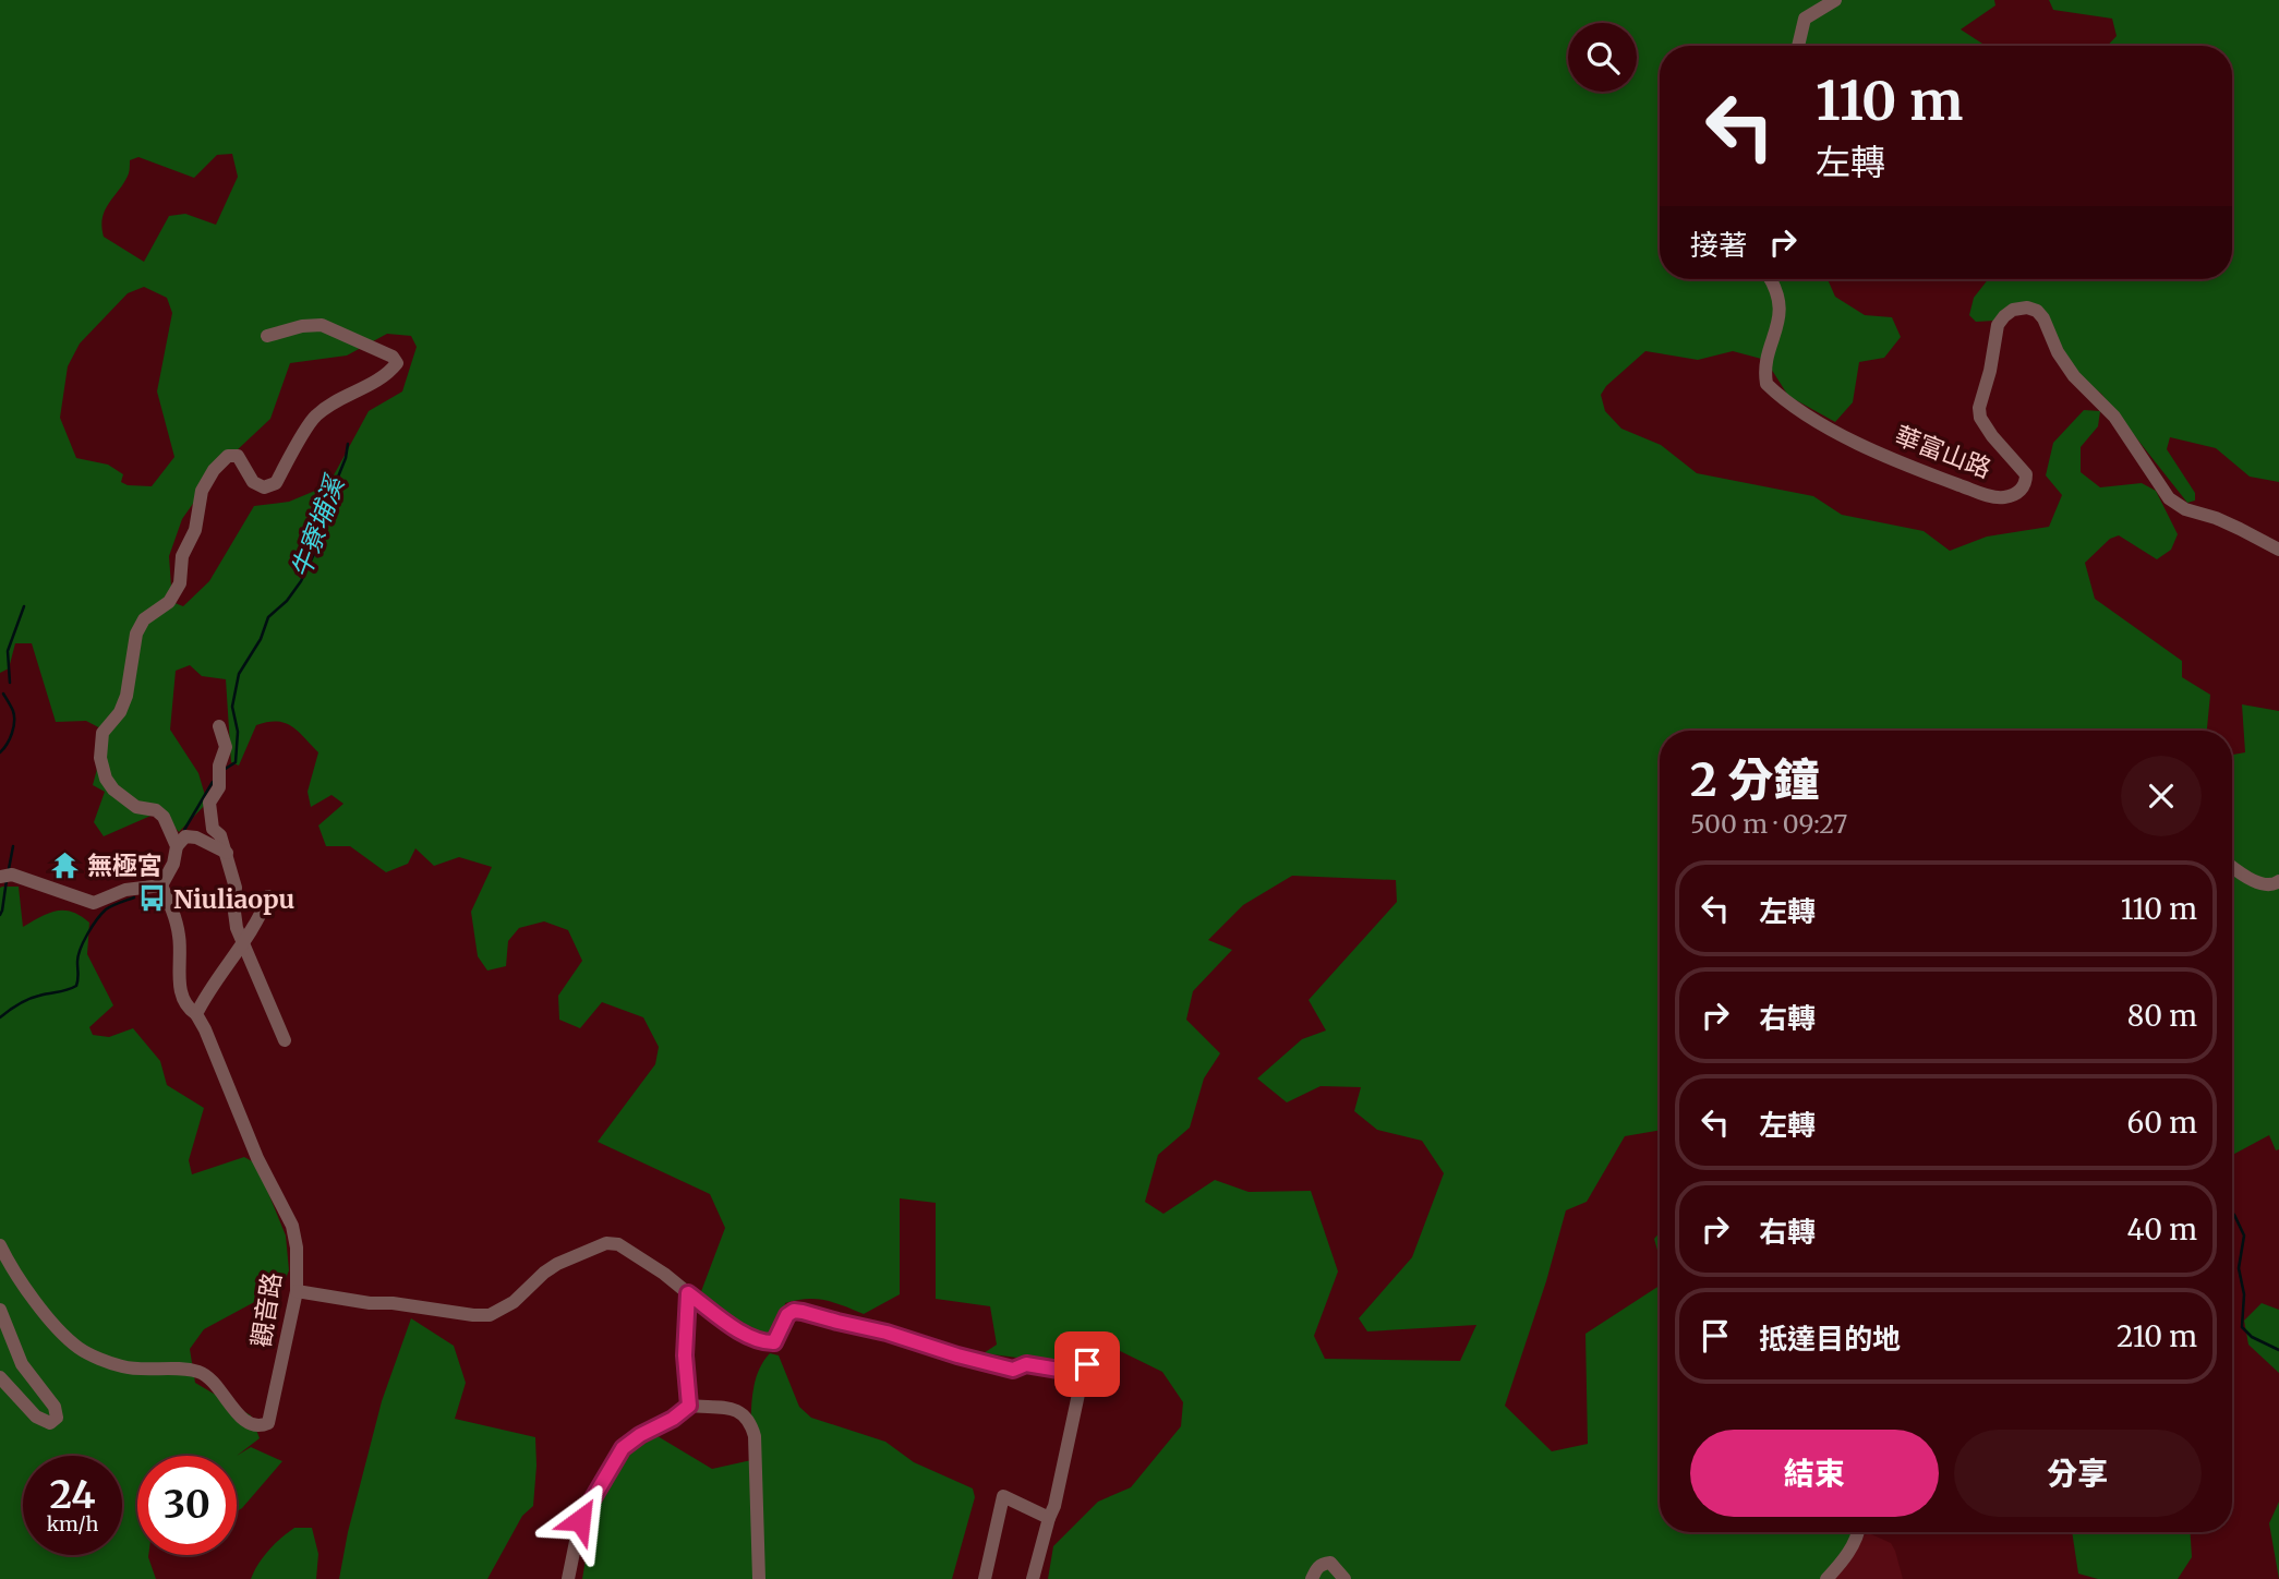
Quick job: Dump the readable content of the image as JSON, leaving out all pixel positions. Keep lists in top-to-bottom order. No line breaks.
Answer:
{"streets":{"street":["華富山路","觀音路"]},"water":["牛寮埔溪"],"places":{"temple":["無極宮"],"bus stop":["Niuliaopu"]},"page":{"turn":["110 m","左轉"],"then":"接著","heading":["2 分鐘","500 m · 09:27"],"list":[{"name":"左轉","value":"110 m"},{"name":"右轉","value":"80 m"},{"name":"左轉","value":"60 m"},{"name":"右轉","value":"40 m"},{"name":"抵達目的地","value":"210 m"}],"buttons":["結束","分享"],"speed":"24 km/h","limit":"30"}}
